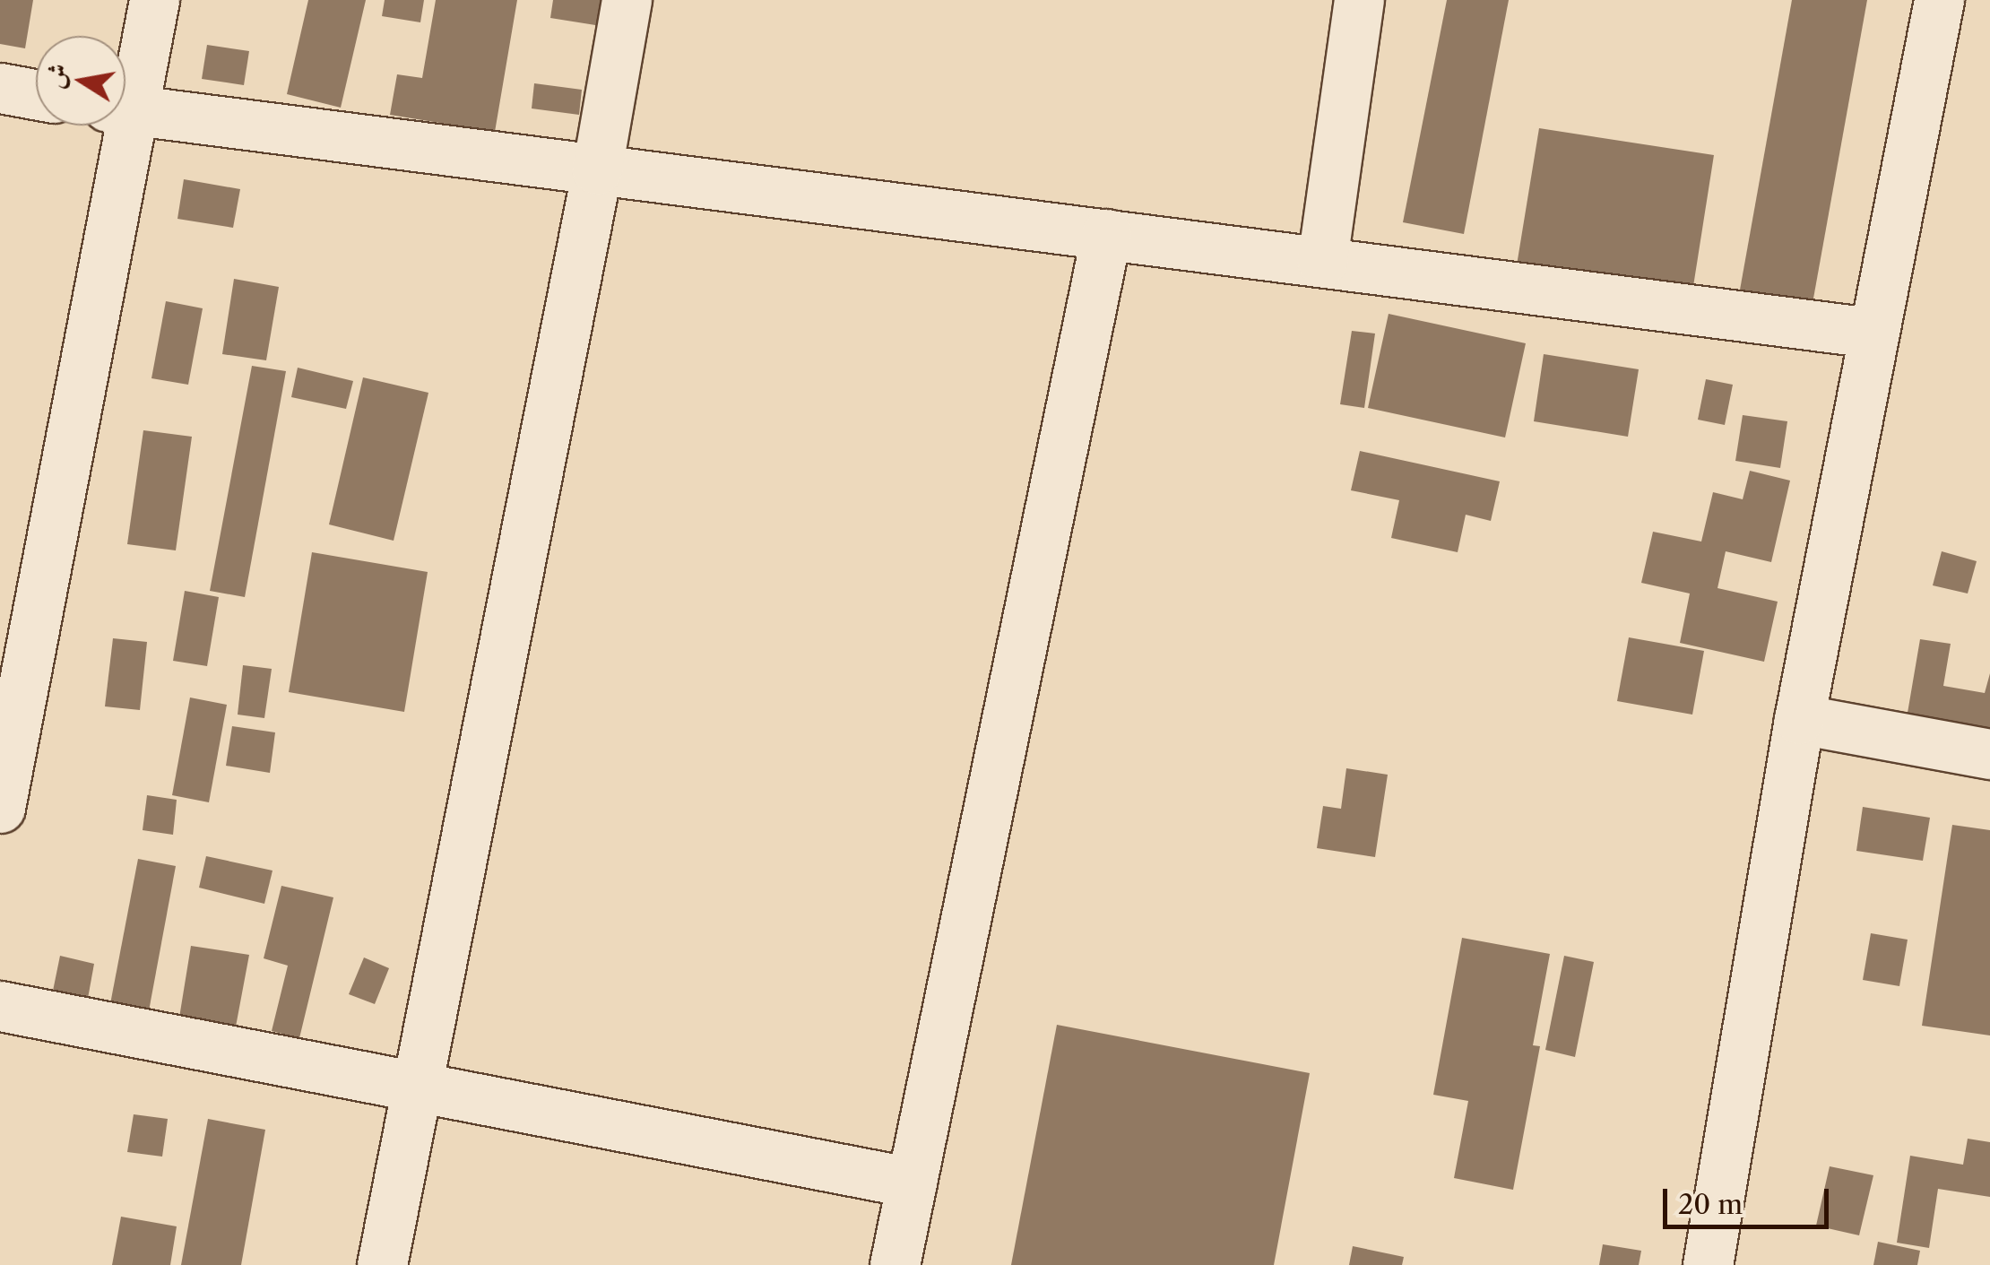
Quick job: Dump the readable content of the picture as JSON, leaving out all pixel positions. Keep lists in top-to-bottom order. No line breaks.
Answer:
{"scale_bar":"20 m","north":"left"}
